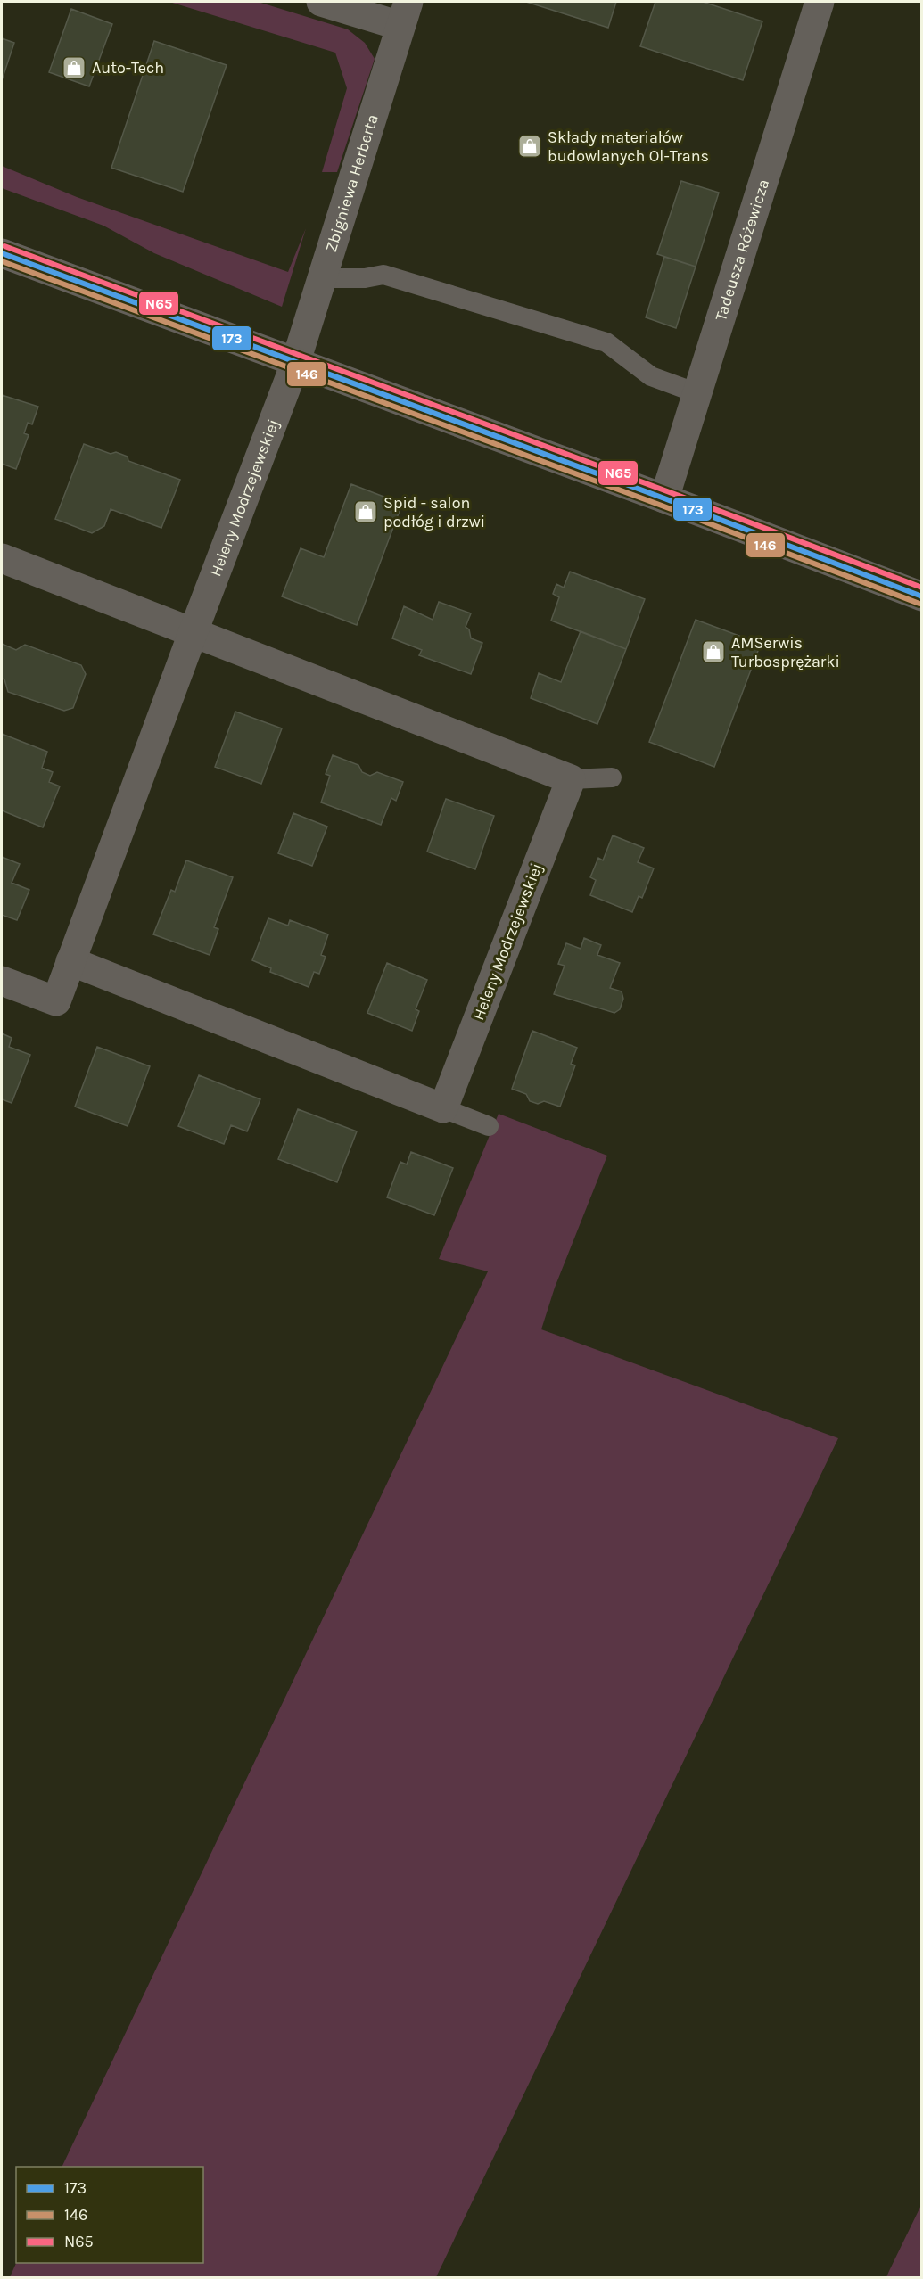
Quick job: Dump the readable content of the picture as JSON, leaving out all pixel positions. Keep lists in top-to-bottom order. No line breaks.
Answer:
{"streets":{"street":["Zbigniewa Herberta","Tadeusza Różewicza","Heleny Modrzejewskiej"]},"crossings":[["Zbigniewa Herberta","Heleny Modrzejewskiej"]],"places":{"shop":["Auto-Tech","Składy materiałów budowlanych Ol-Trans","Spid - salon podłóg i drzwi","AMSerwis Turbosprężarki"]},"lines":["transit line N65","transit line 173","transit line 146"],"legend":["173","146","N65"]}
